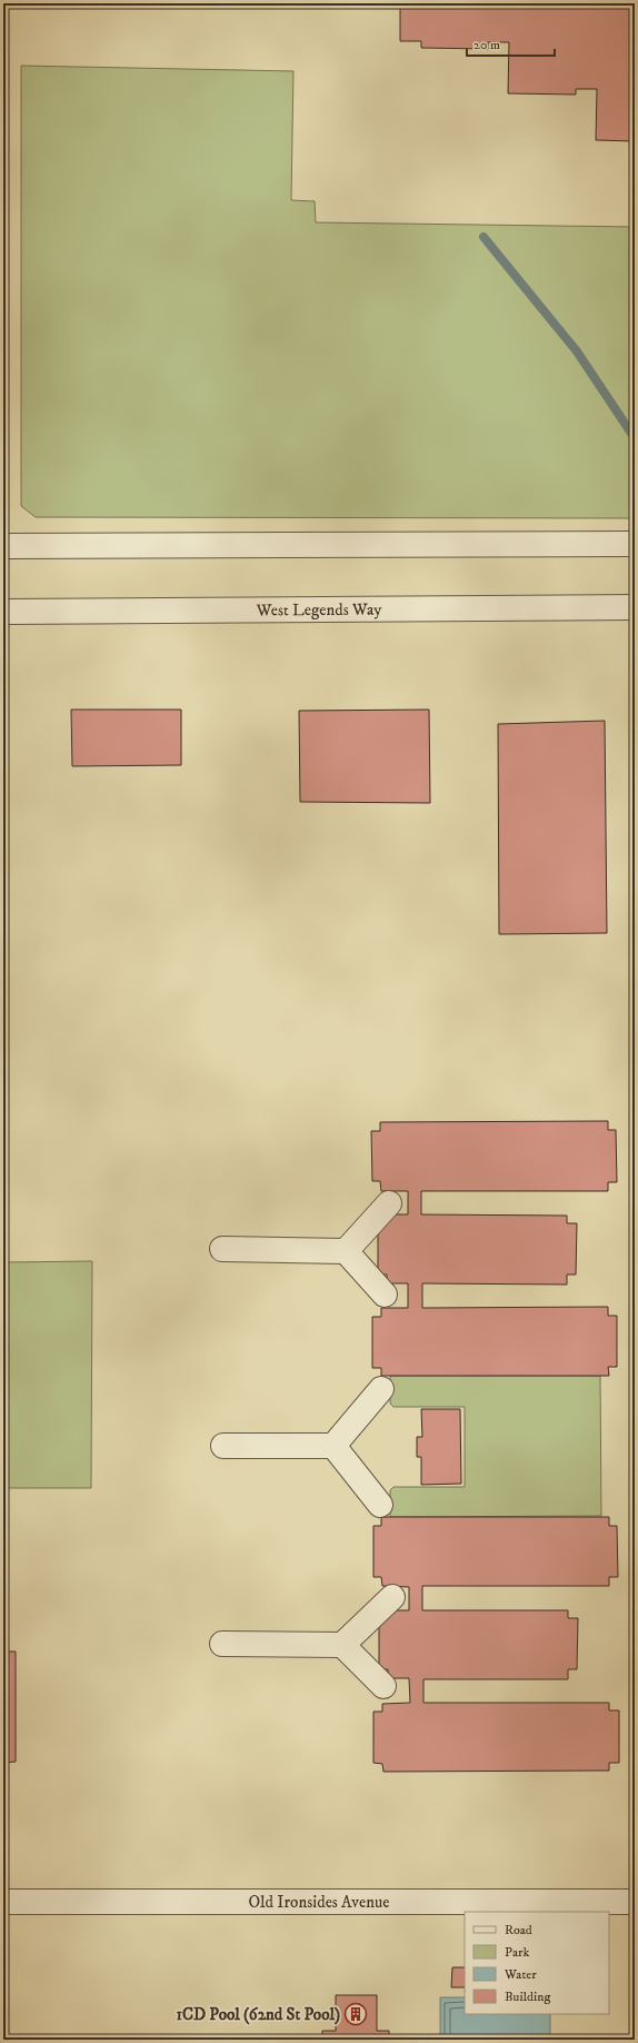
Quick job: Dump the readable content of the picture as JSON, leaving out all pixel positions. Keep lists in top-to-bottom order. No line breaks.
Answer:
{"streets":{"street":["West Legends Way","Old Ironsides Avenue"]},"places":{"building":["1CD Pool (62nd St Pool)"]},"legend":["Road","Park","Water","Building"],"scale_bar":"20 m"}
